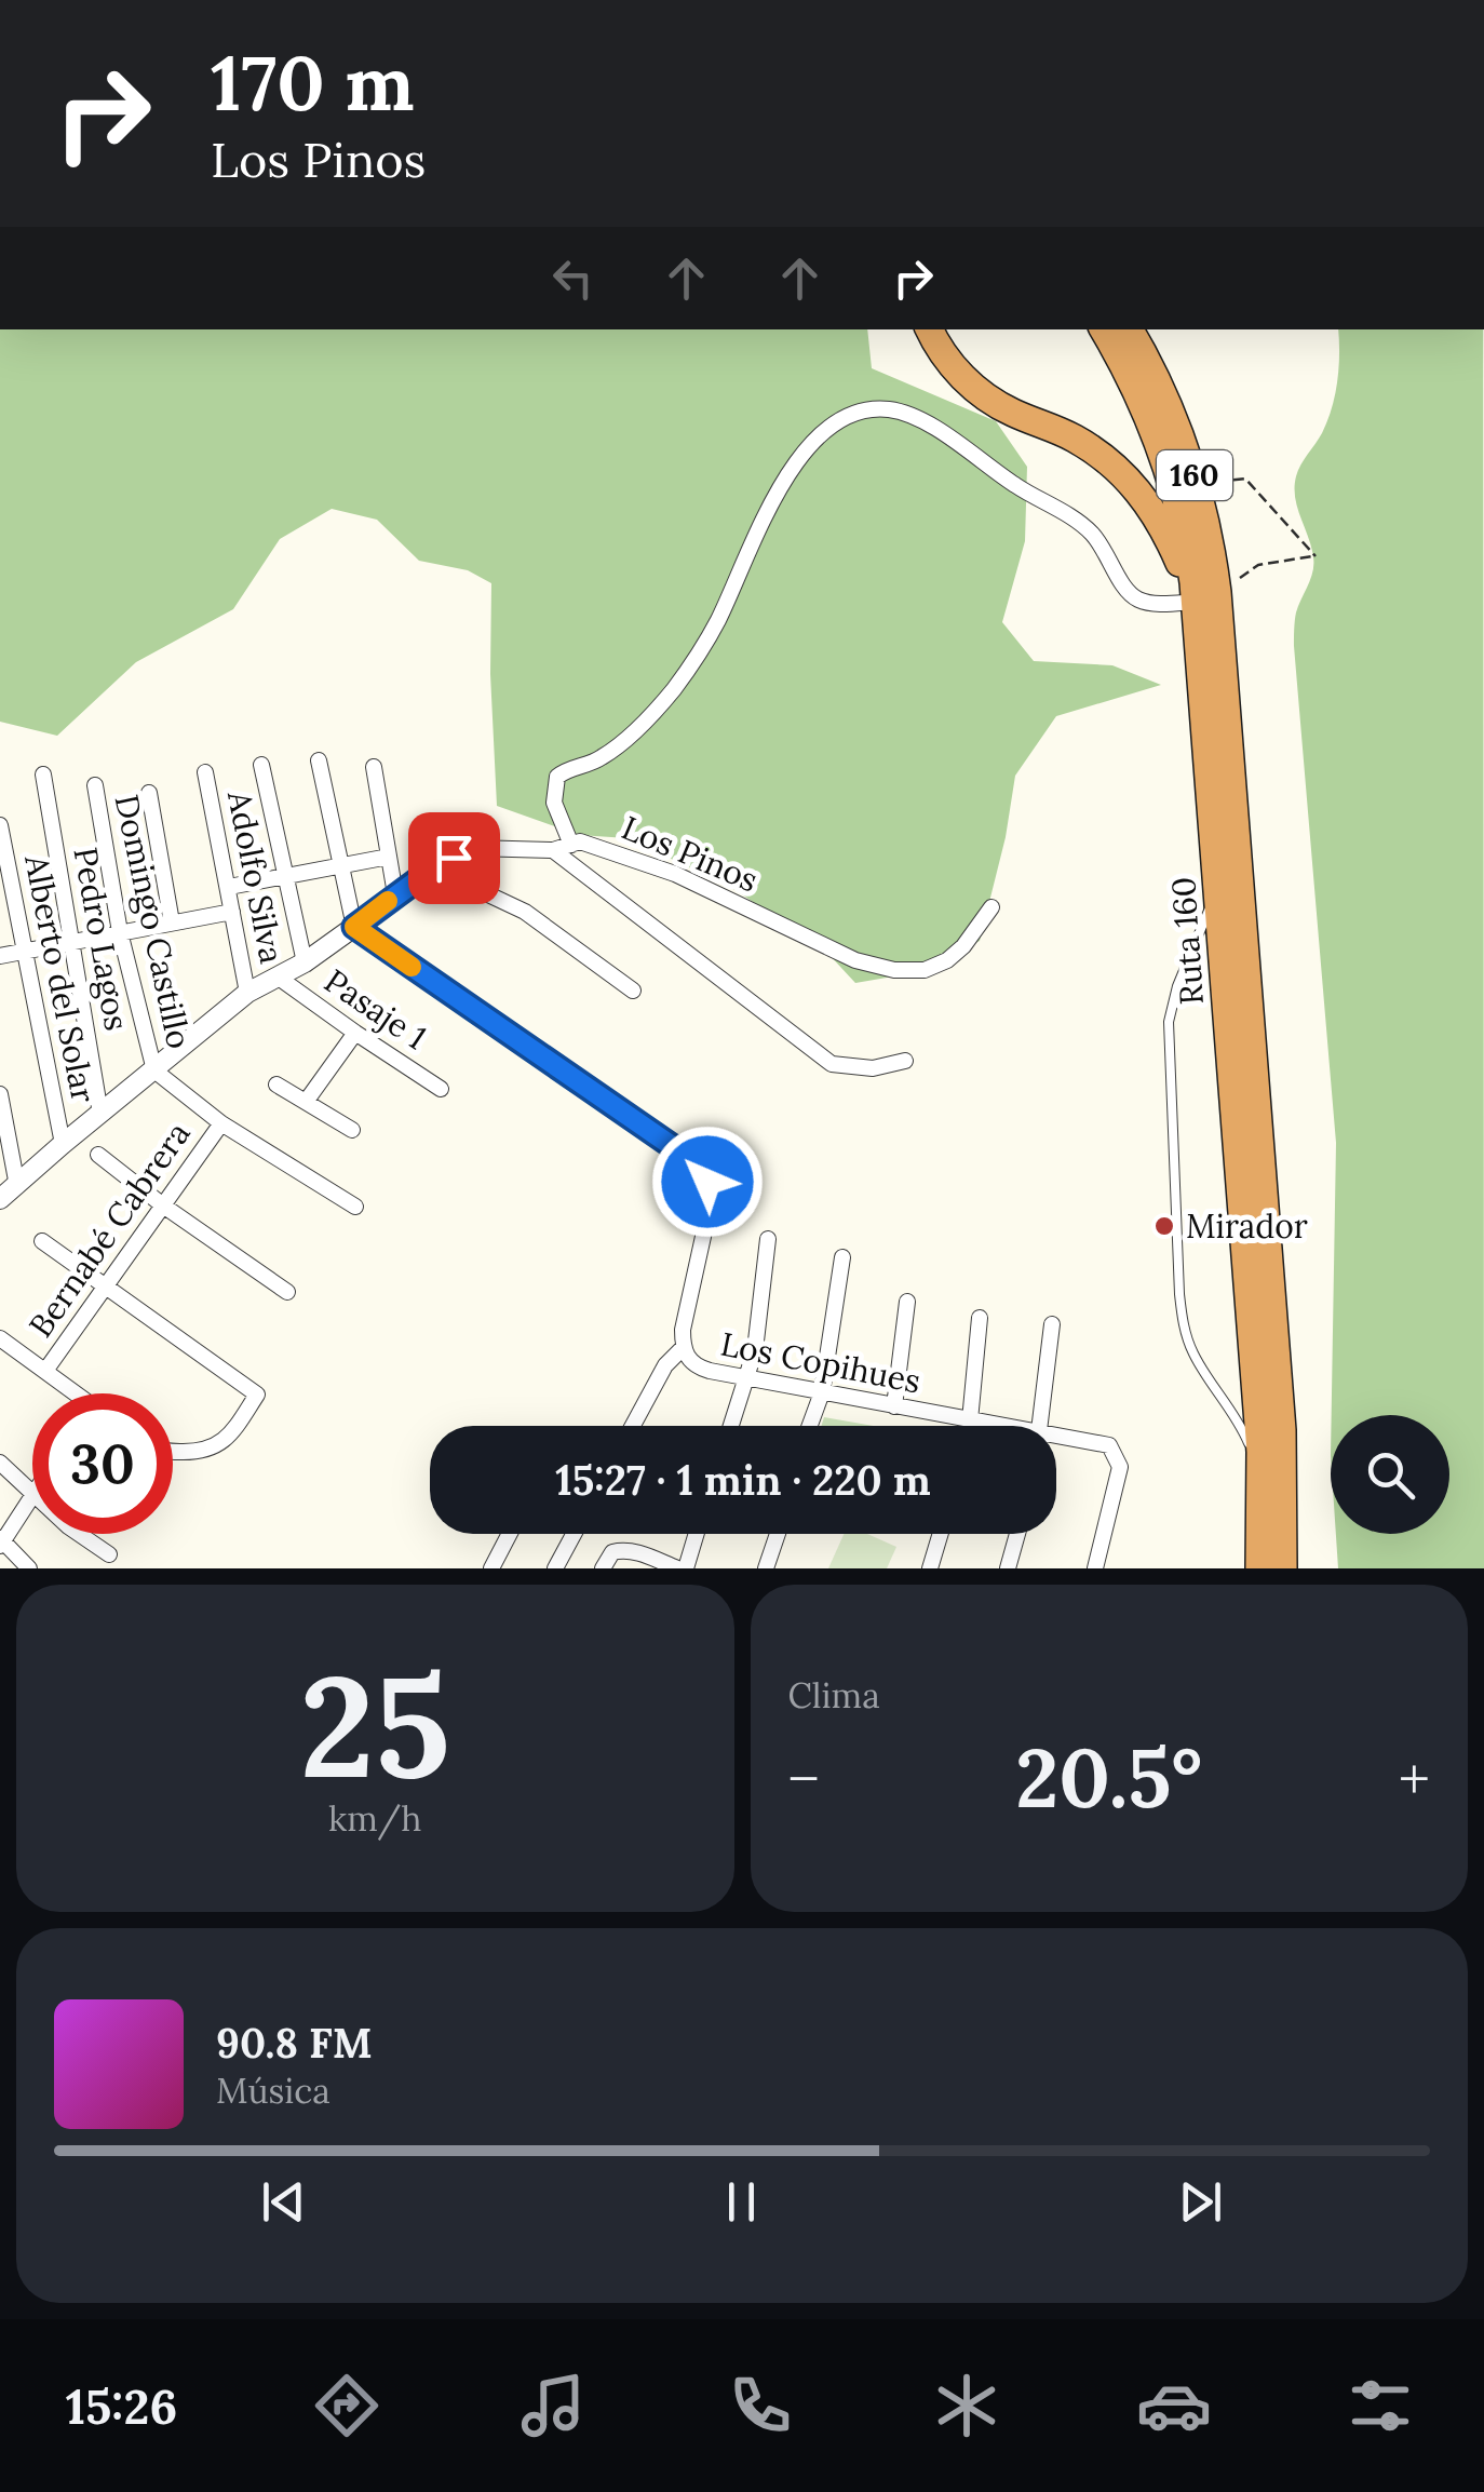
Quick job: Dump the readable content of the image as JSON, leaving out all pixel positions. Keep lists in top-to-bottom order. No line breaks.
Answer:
{"streets":{"highway":["160","Ruta 160"],"street":["Los Pinos","Adolfo Silva","Domingo Castillo","Pedro Lagos","Alberto del Solar","Pasaje 1","Bernabé Cabrera","Los Copihues"]},"crossings":[["Los Pinos","Los Copihues"]],"places":["Mirador"],"page":{"turn":["170 m","Los Pinos"],"limit":"30","trip":"15:27 · 1 min · 220 m","tile":[["25","km/h"],"Clima"],"heat":["−","20.5°","+"],"song":["90.8 FM","Música"],"tabs":"15:26"}}
